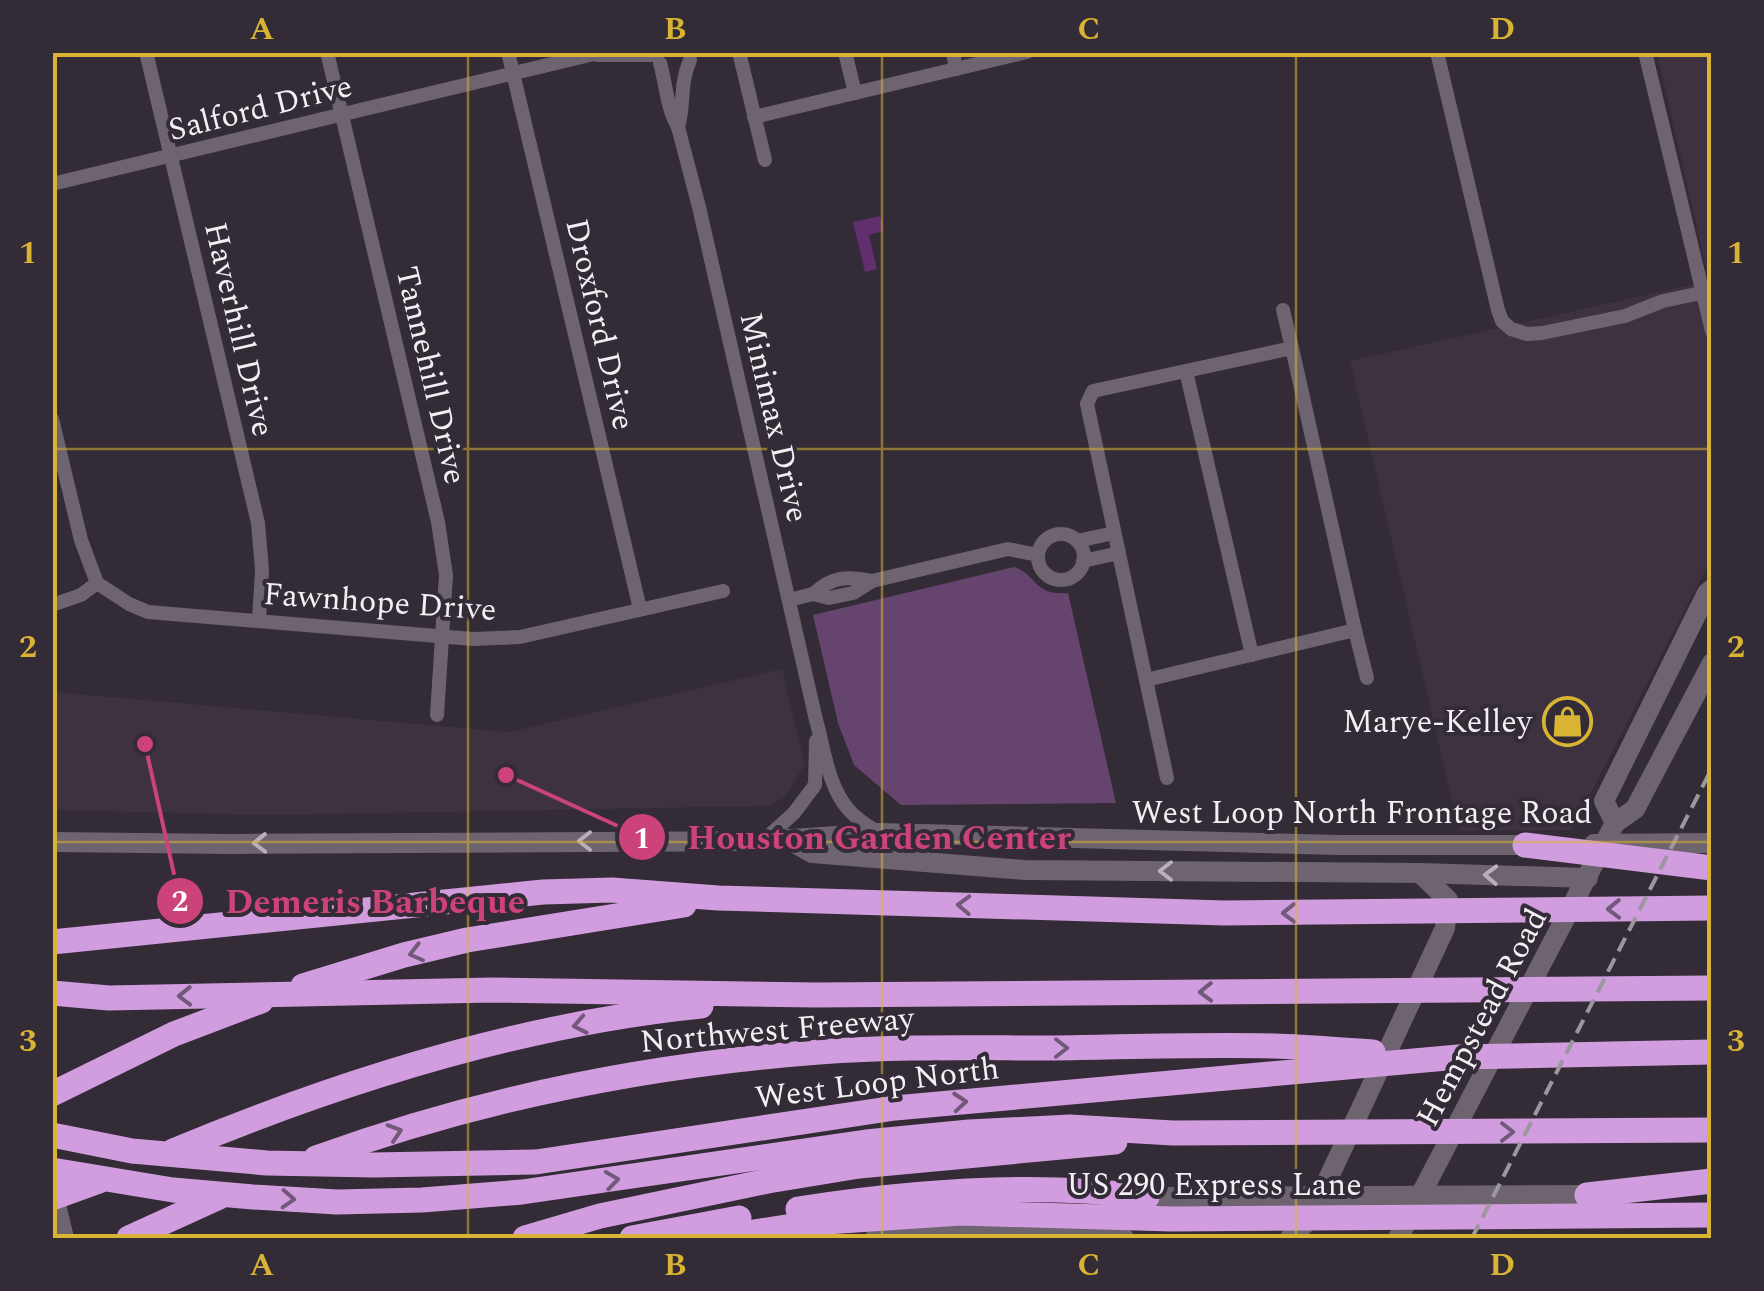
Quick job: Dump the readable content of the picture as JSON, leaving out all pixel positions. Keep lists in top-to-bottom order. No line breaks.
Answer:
{"streets":{"highway":["Northwest Freeway","West Loop North","US 290 Express Lane"],"main road":["West Loop North Frontage Road","Hempstead Road"],"street":["Salford Drive","Droxford Drive","Haverhill Drive","Tannehill Drive","Minimax Drive","Fawnhope Drive"]},"crossings":[["Salford Drive","Droxford Drive"],["Salford Drive","Haverhill Drive"],["Salford Drive","Tannehill Drive"],["Salford Drive","Minimax Drive"],["Droxford Drive","Fawnhope Drive"],["Haverhill Drive","Fawnhope Drive"],["Tannehill Drive","Fawnhope Drive"],["Minimax Drive","West Loop North Frontage Road"],["Northwest Freeway","West Loop North"]],"one_way":["West Loop North Frontage Road"],"places":{"shop":["Marye-Kelley"],"other":["Demeris Barbeque","Houston Garden Center"]},"grid":{"columns":["A","B","C","D"],"rows":["1","2","3"]}}
